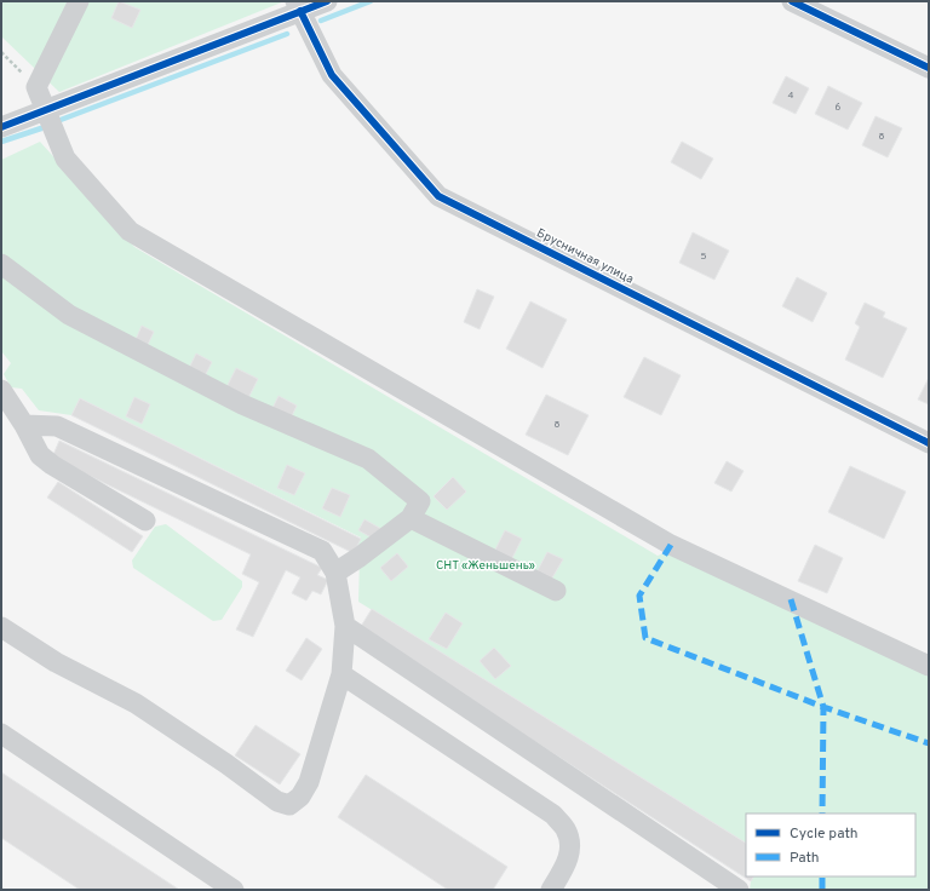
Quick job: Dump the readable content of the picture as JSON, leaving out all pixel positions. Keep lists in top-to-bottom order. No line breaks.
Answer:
{"streets":{"street":["Брусничная улица"]},"parks":["СНТ «Женьшень»"],"house_numbers":["4","6","8","5","8"],"legend":["Cycle path","Path"]}
